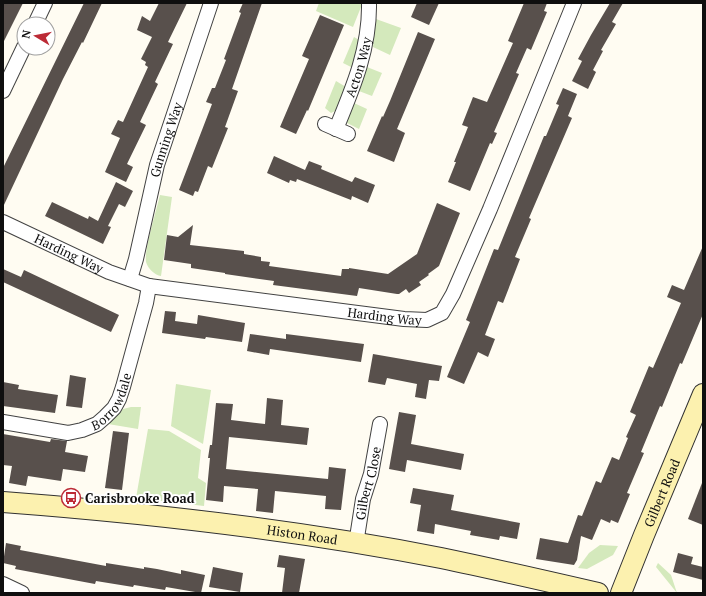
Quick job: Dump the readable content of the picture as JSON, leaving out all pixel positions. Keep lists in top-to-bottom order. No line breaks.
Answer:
{"streets":{"main road":["Gilbert Road","Histon Road"],"street":["Acton Way","Gunning Way","Harding Way","Borrowdale","Gilbert Close"]},"crossings":[["Gunning Way","Harding Way"],["Harding Way","Borrowdale"],["Gilbert Close","Histon Road"]],"places":{"bus stop":["Carisbrooke Road"]},"north":"left"}
